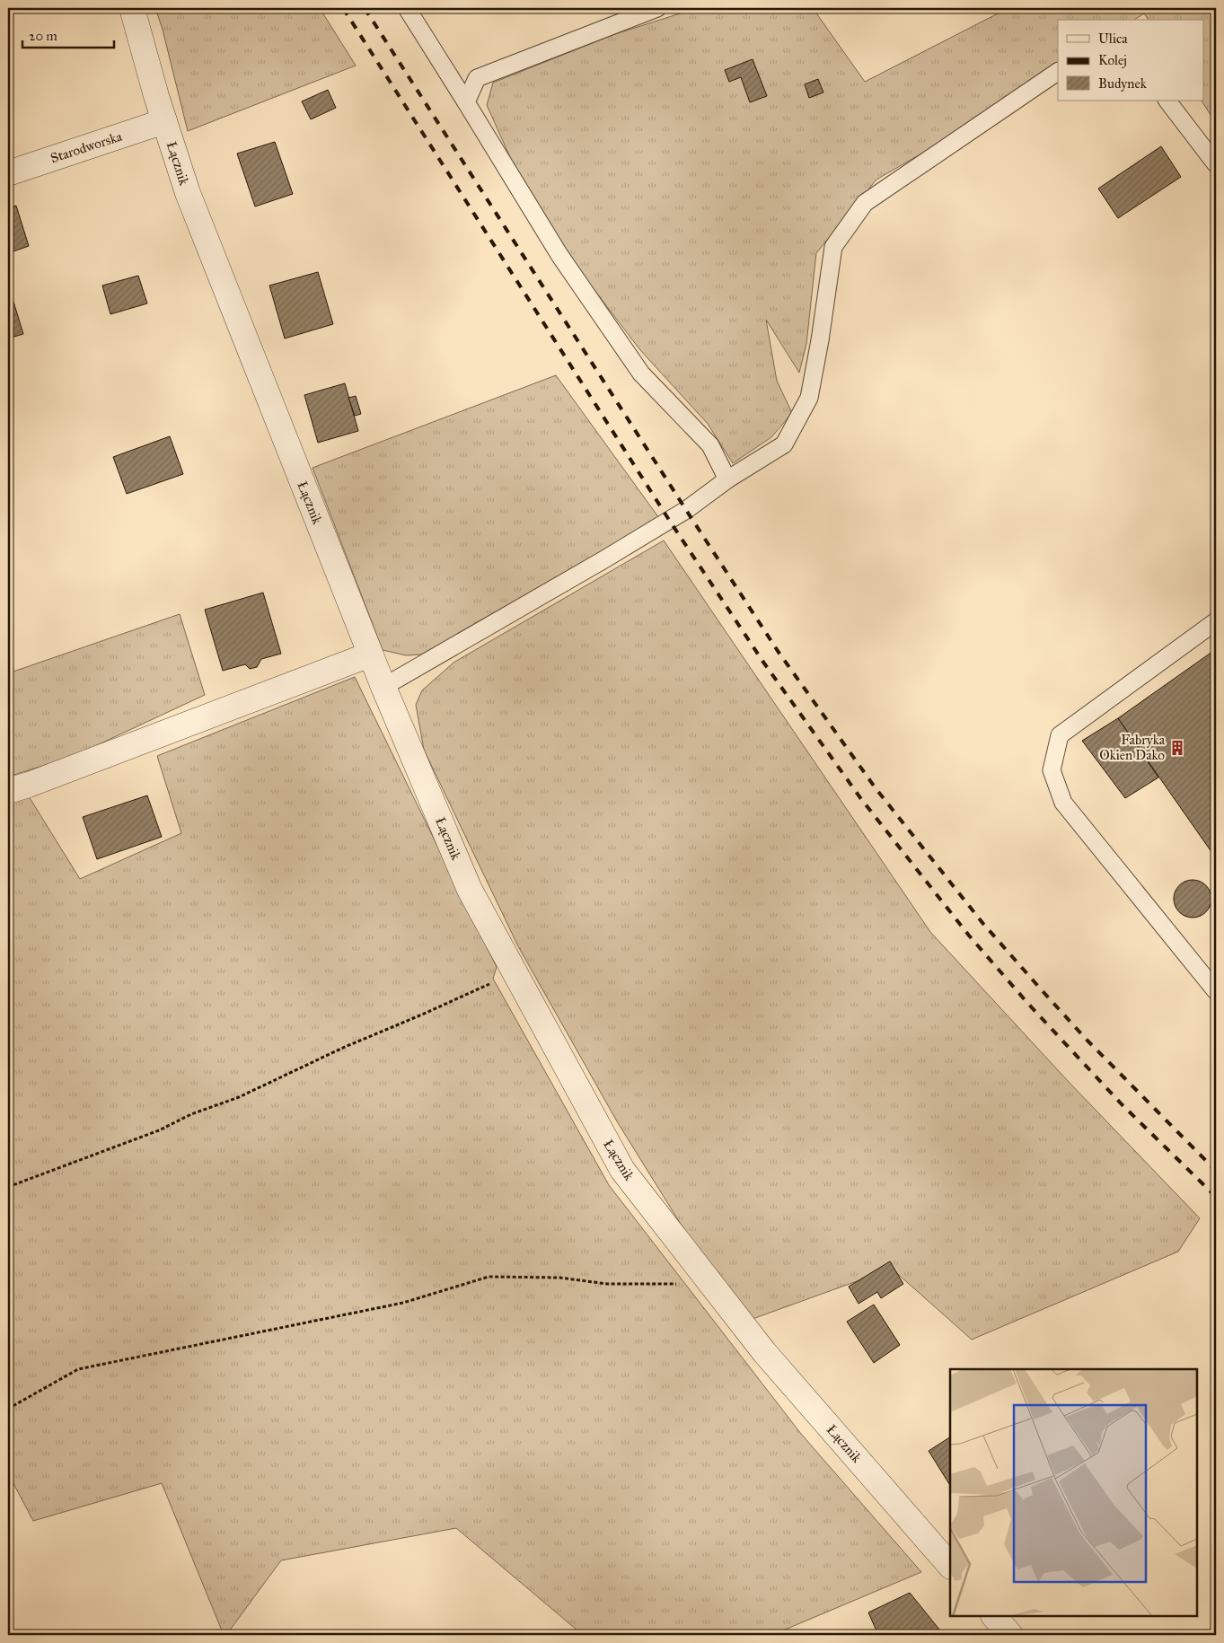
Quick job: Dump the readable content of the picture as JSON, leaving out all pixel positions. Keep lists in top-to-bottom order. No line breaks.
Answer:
{"streets":{"street":["Starodworska","Łącznik"]},"crossings":[["Starodworska","Łącznik"]],"places":{"building":["Fabryka Okien Dako"]},"legend":["Ulica","Kolej","Budynek"],"scale_bar":"20 m"}
